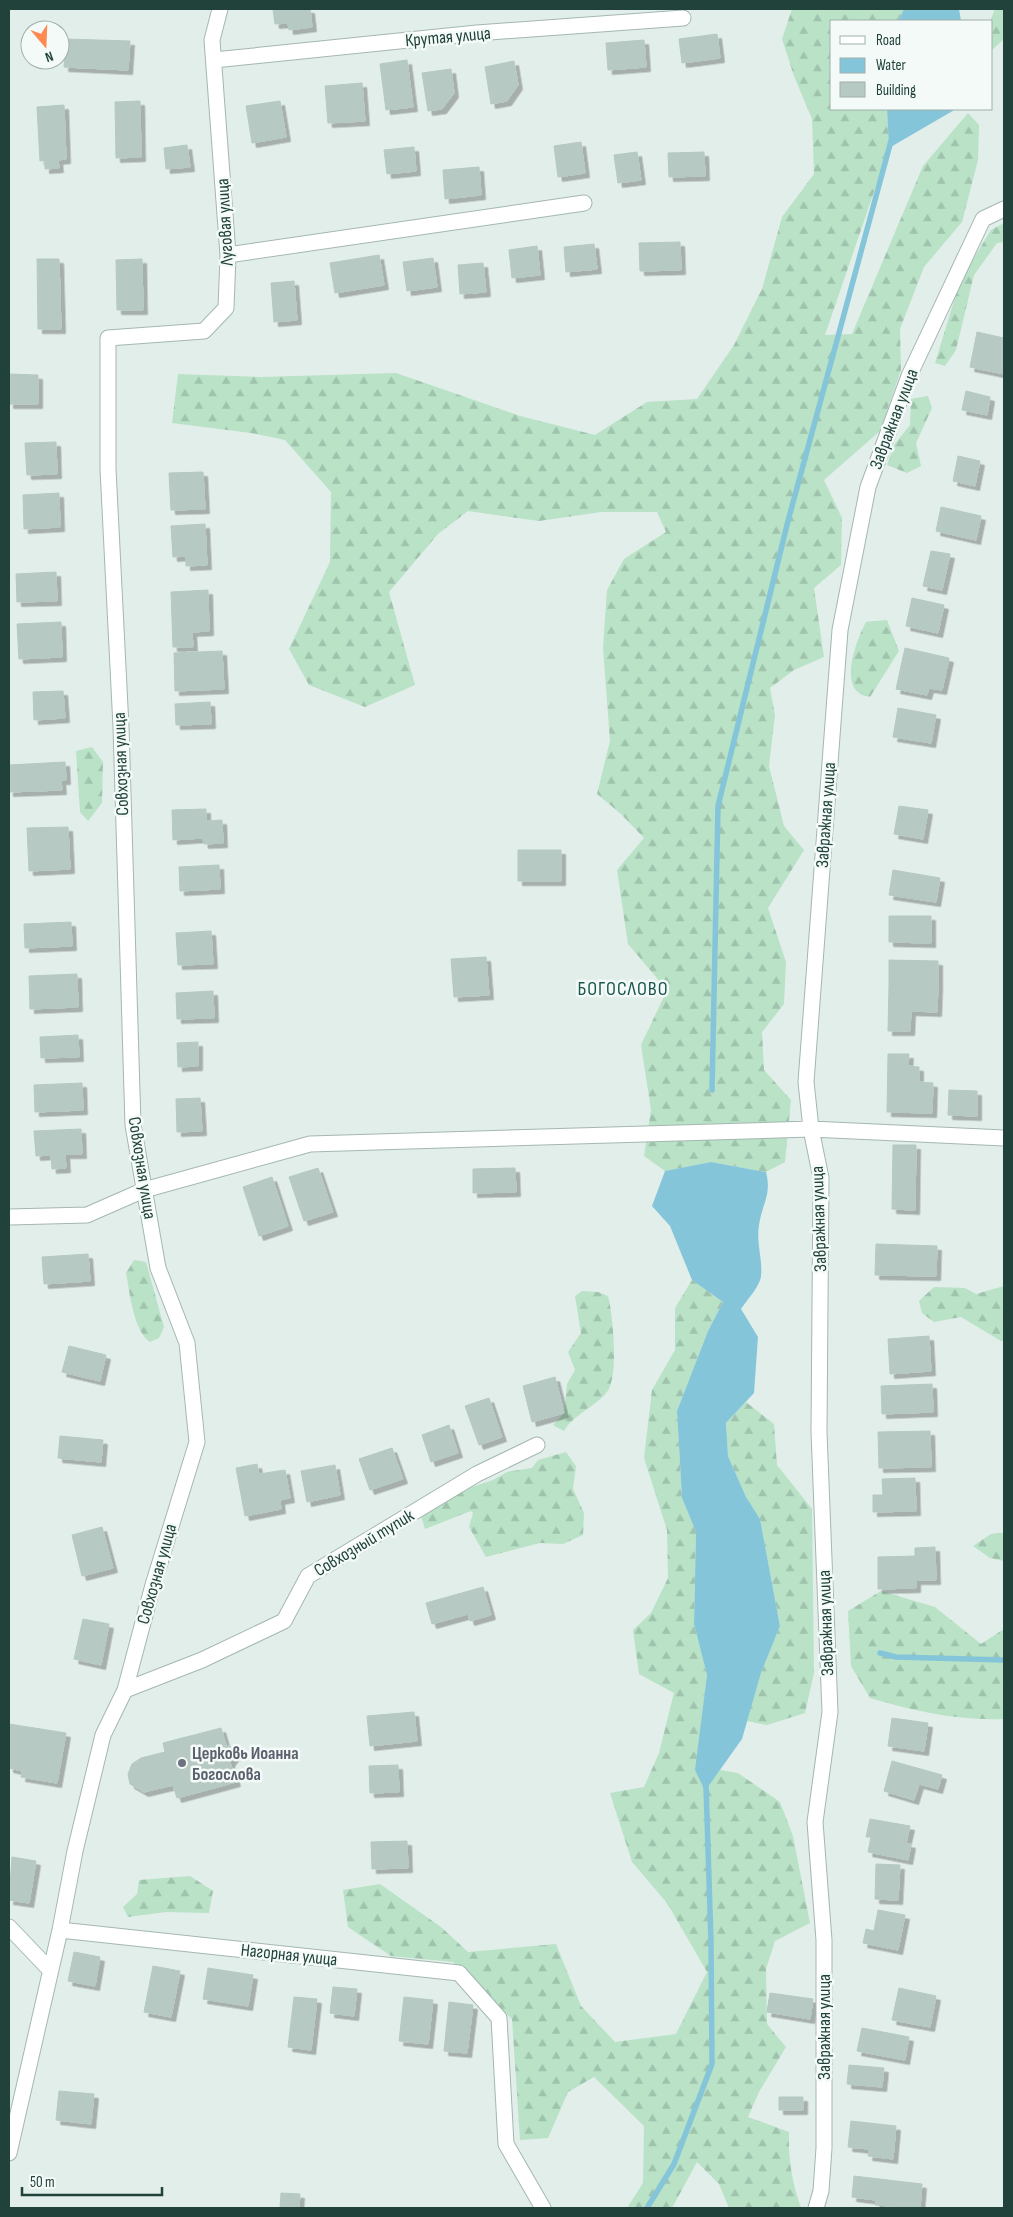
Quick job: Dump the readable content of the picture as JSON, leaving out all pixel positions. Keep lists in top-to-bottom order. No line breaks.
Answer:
{"streets":{"street":["Крутая улица","Луговая улица","Завражная улица","Совхозная улица","Совхозный тупик","Нагорная улица"]},"crossings":[["Крутая улица","Луговая улица"],["Луговая улица","Совхозная улица"],["Совхозная улица","Совхозный тупик"],["Совхозная улица","Нагорная улица"]],"districts":["БОГОСЛОВО"],"places":["Церковь Иоанна Богослова"],"legend":["Road","Water","Building"],"scale_bar":"50 m","north":"bottom"}
